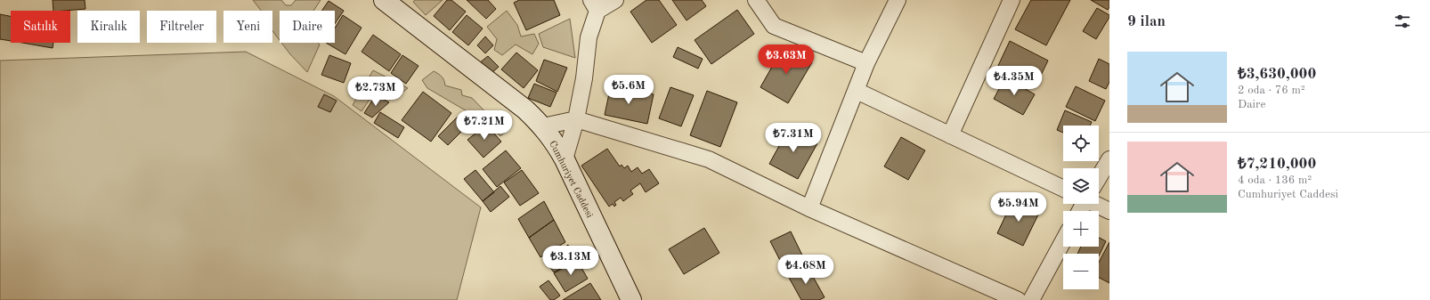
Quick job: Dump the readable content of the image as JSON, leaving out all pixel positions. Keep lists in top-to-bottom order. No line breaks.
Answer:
{"streets":{"main road":["Cumhuriyet Caddesi"]},"page":{"heading":"9 ilan","chip":["Satılık","Kiralık","Filtreler","Yeni","Daire"],"list":[{"name":"₺3,630,000","note":"2 oda · 76 m² · Daire"},{"name":"₺7,210,000","note":"4 oda · 136 m² · Cumhuriyet Caddesi"}],"price":["₺3.63M","₺4.35M","₺5.6M","₺2.73M","₺7.21M","₺7.31M","₺5.94M","₺3.13M","₺4.68M"],"map_buttons":["+","−"]}}
